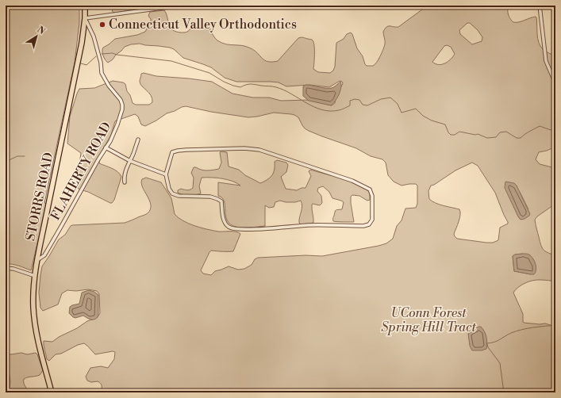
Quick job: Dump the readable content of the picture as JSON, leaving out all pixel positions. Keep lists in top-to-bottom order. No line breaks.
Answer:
{"streets":{"main road":["STORRS ROAD"],"street":["FLAHERTY ROAD"]},"crossings":[["FLAHERTY ROAD","STORRS ROAD"]],"parks":["UConn Forest Spring Hill Tract"],"places":["Connecticut Valley Orthodontics"],"north":"top right"}
